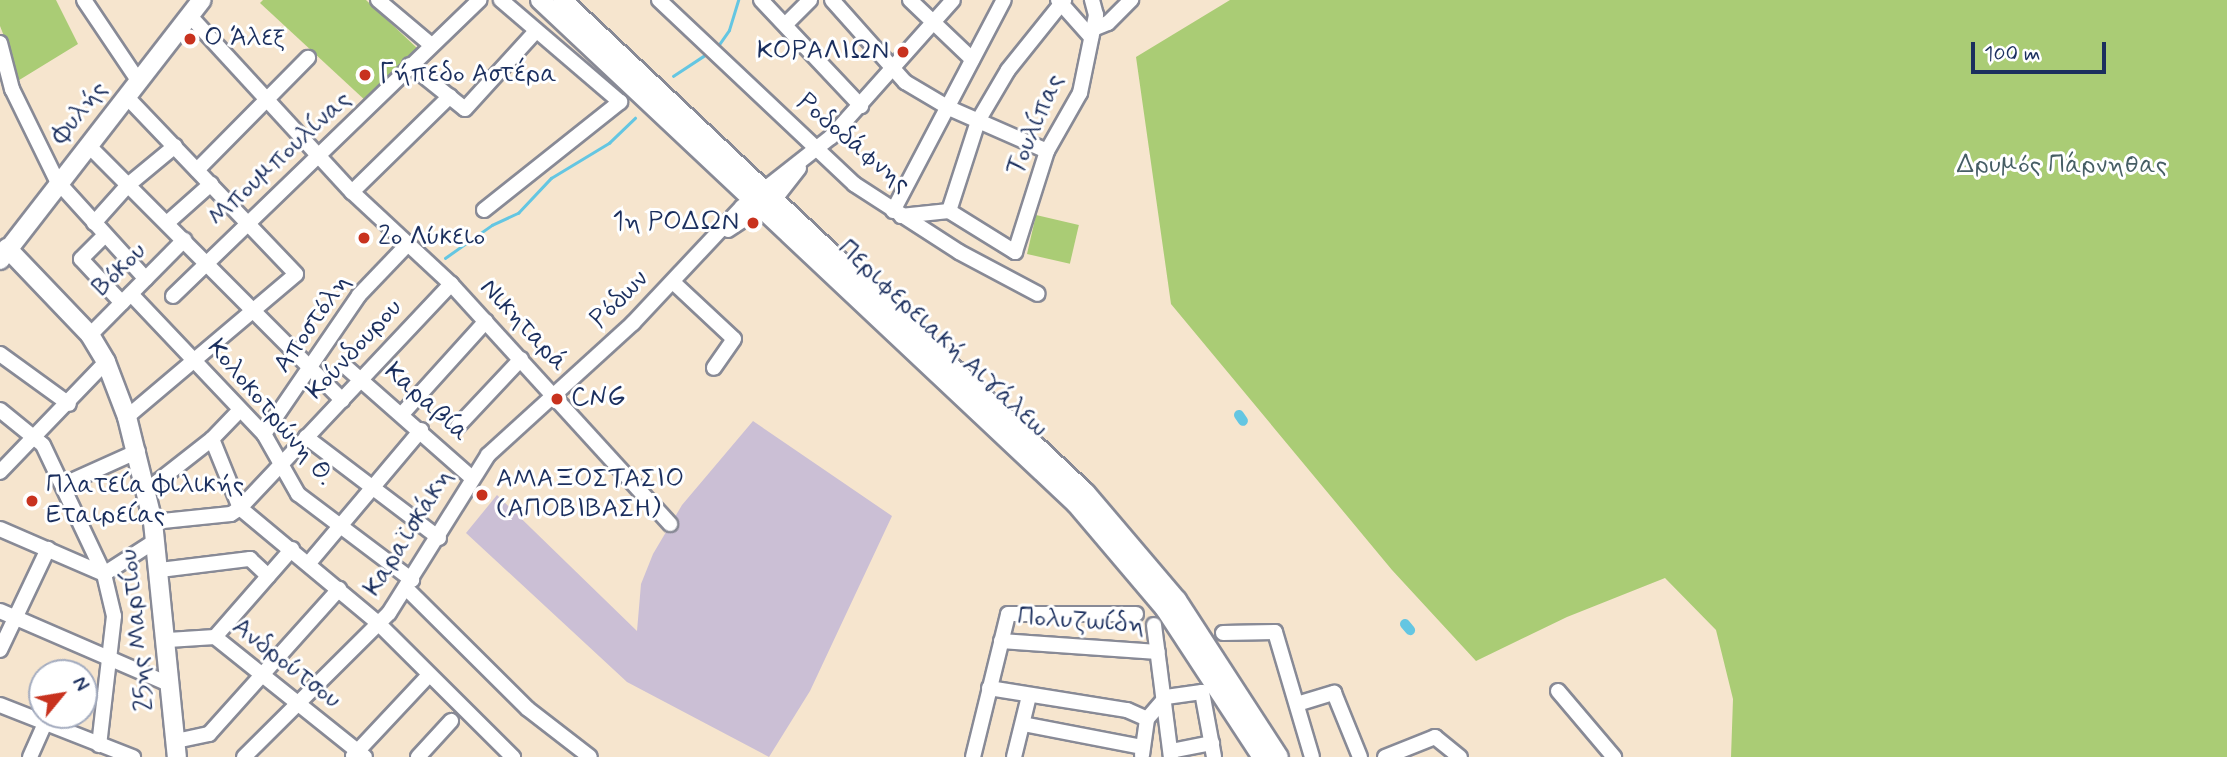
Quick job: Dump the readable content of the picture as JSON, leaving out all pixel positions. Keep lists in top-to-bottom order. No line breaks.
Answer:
{"streets":{"main road":["Φυλής","Περιφερειακή Αιγάλεω","25ης Μαρτίου"],"street":["Τουλίπας","Ροδοδάφνης","Μπουμπουλίνας","Βόκου","Ρόδων","Αποστόλη","Νικηταρά","Κούνδουρου","Καραβία","Κολοκοτρώνη Θ.","Καραϊσκάκη","Πολυζωίδη","Ανδρούτσου"]},"crossings":[["Φυλής","Νικηταρά"],["Φυλής","25ης Μαρτίου"],["Ροδοδάφνης","Ρόδων"],["Μπουμπουλίνας","Νικηταρά"],["Βόκου","Κολοκοτρώνη Θ."],["Βόκου","25ης Μαρτίου"],["Ρόδων","Νικηταρά"],["Ρόδων","Περιφερειακή Αιγάλεω"],["Ρόδων","Καραϊσκάκη"],["Αποστόλη","Νικηταρά"],["Αποστόλη","Κολοκοτρώνη Θ."],["Νικηταρά","Κούνδουρου"],["Νικηταρά","Καραϊσκάκη"],["Κούνδουρου","Καραβία"],["Κούνδουρου","Κολοκοτρώνη Θ."],["Καραβία","Καραϊσκάκη"],["Κολοκοτρώνη Θ.","Καραϊσκάκη"],["Καραϊσκάκη","Ανδρούτσου"],["25ης Μαρτίου","Ανδρούτσου"]],"parks":["Δρυμός Πάρνηθας"],"places":["Ο Άλεξ","ΚΟΡΑΛΙΩΝ","Γήπεδο Αστέρα","1η ΡΟΔΩΝ","2ο Λύκειο","CNG","ΑΜΑΞΟΣΤΑΣΙΟ (ΑΠΟΒΙΒΑΣΗ)","Πλατεία Φιλικής Εταιρείας"],"scale_bar":"100 m","north":"top right"}
